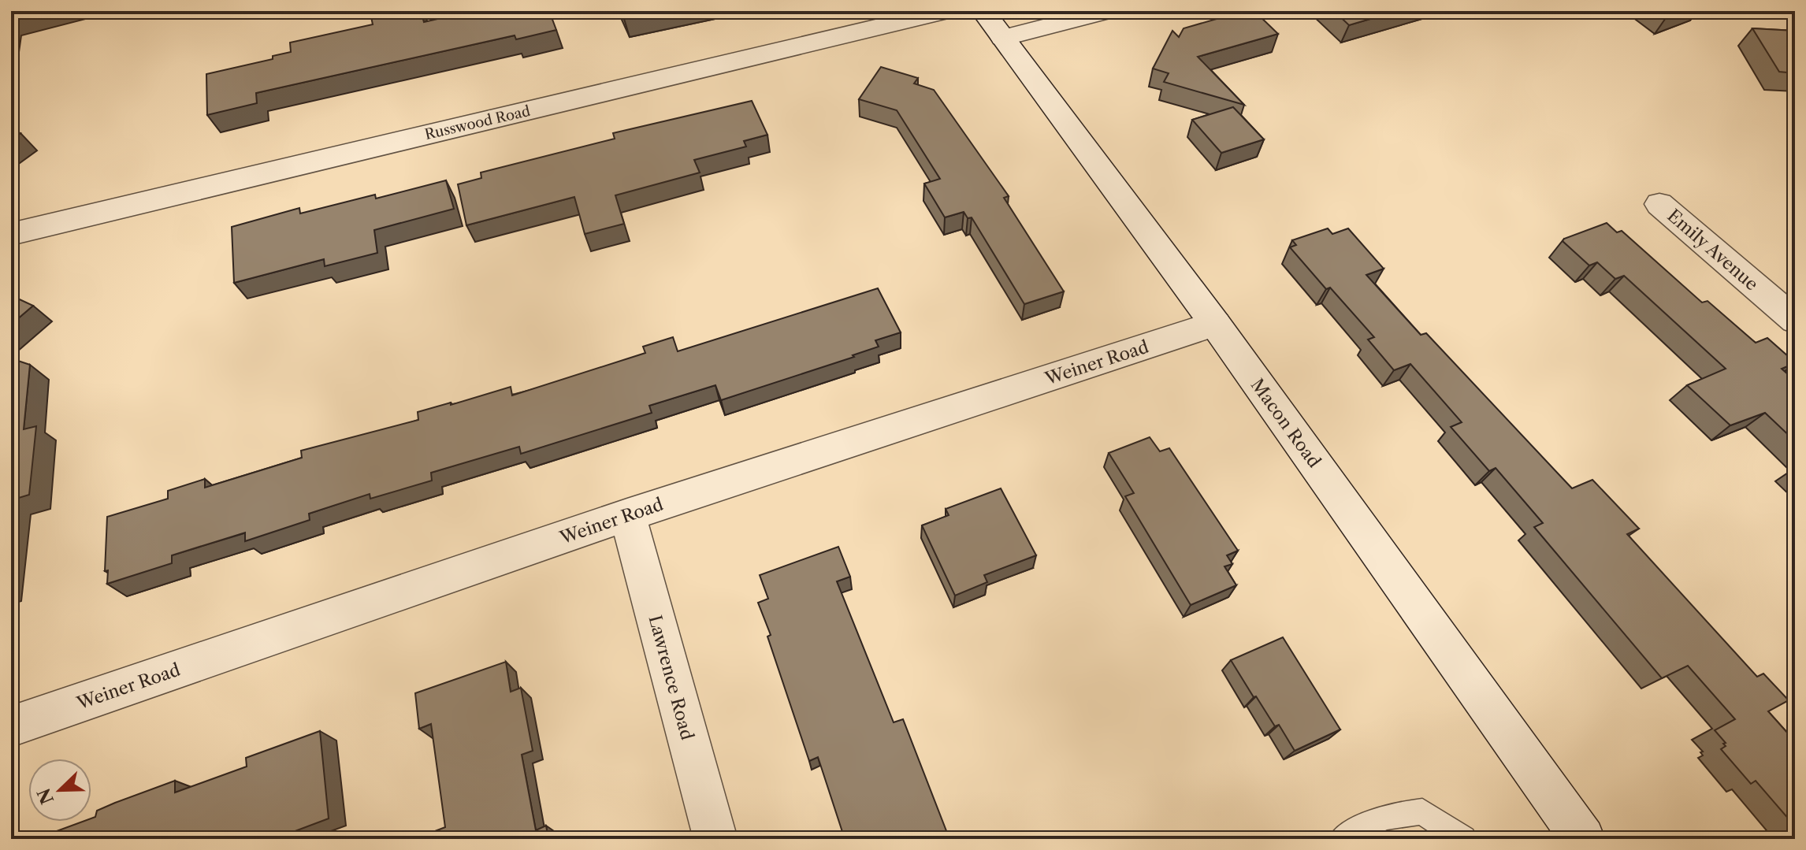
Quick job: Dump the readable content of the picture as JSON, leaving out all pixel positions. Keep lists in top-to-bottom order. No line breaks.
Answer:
{"streets":{"street":["Russwood Road","Emily Avenue","Weiner Road","Macon Road","Lawrence Road"]},"crossings":[["Weiner Road","Macon Road"],["Weiner Road","Lawrence Road"]],"north":"bottom left"}
